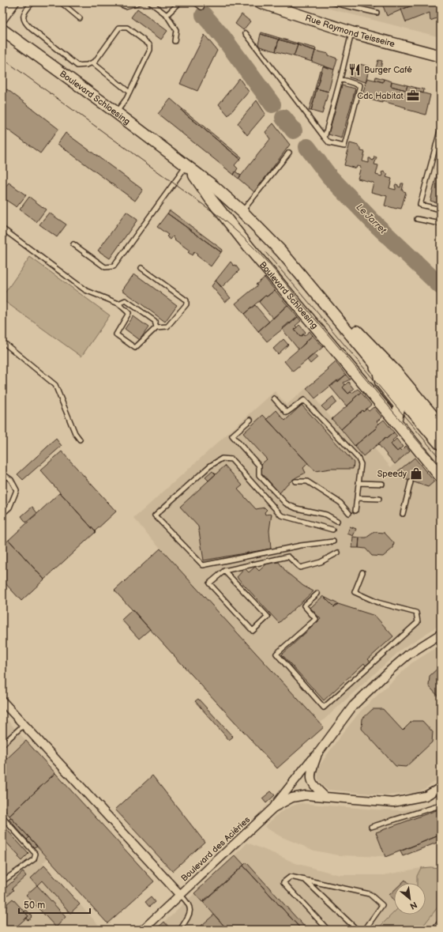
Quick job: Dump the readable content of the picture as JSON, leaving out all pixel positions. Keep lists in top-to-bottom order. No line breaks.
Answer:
{"streets":{"main road":["Rue Raymond Teisseire","Boulevard Schloesing"],"street":["Boulevard des Aciéries"]},"water":["Le Jarret"],"places":{"restaurant":["Burger Café"],"office":["Cdc Habitat"],"shop":["Speedy"]},"scale_bar":"50 m","north":"bottom right"}
